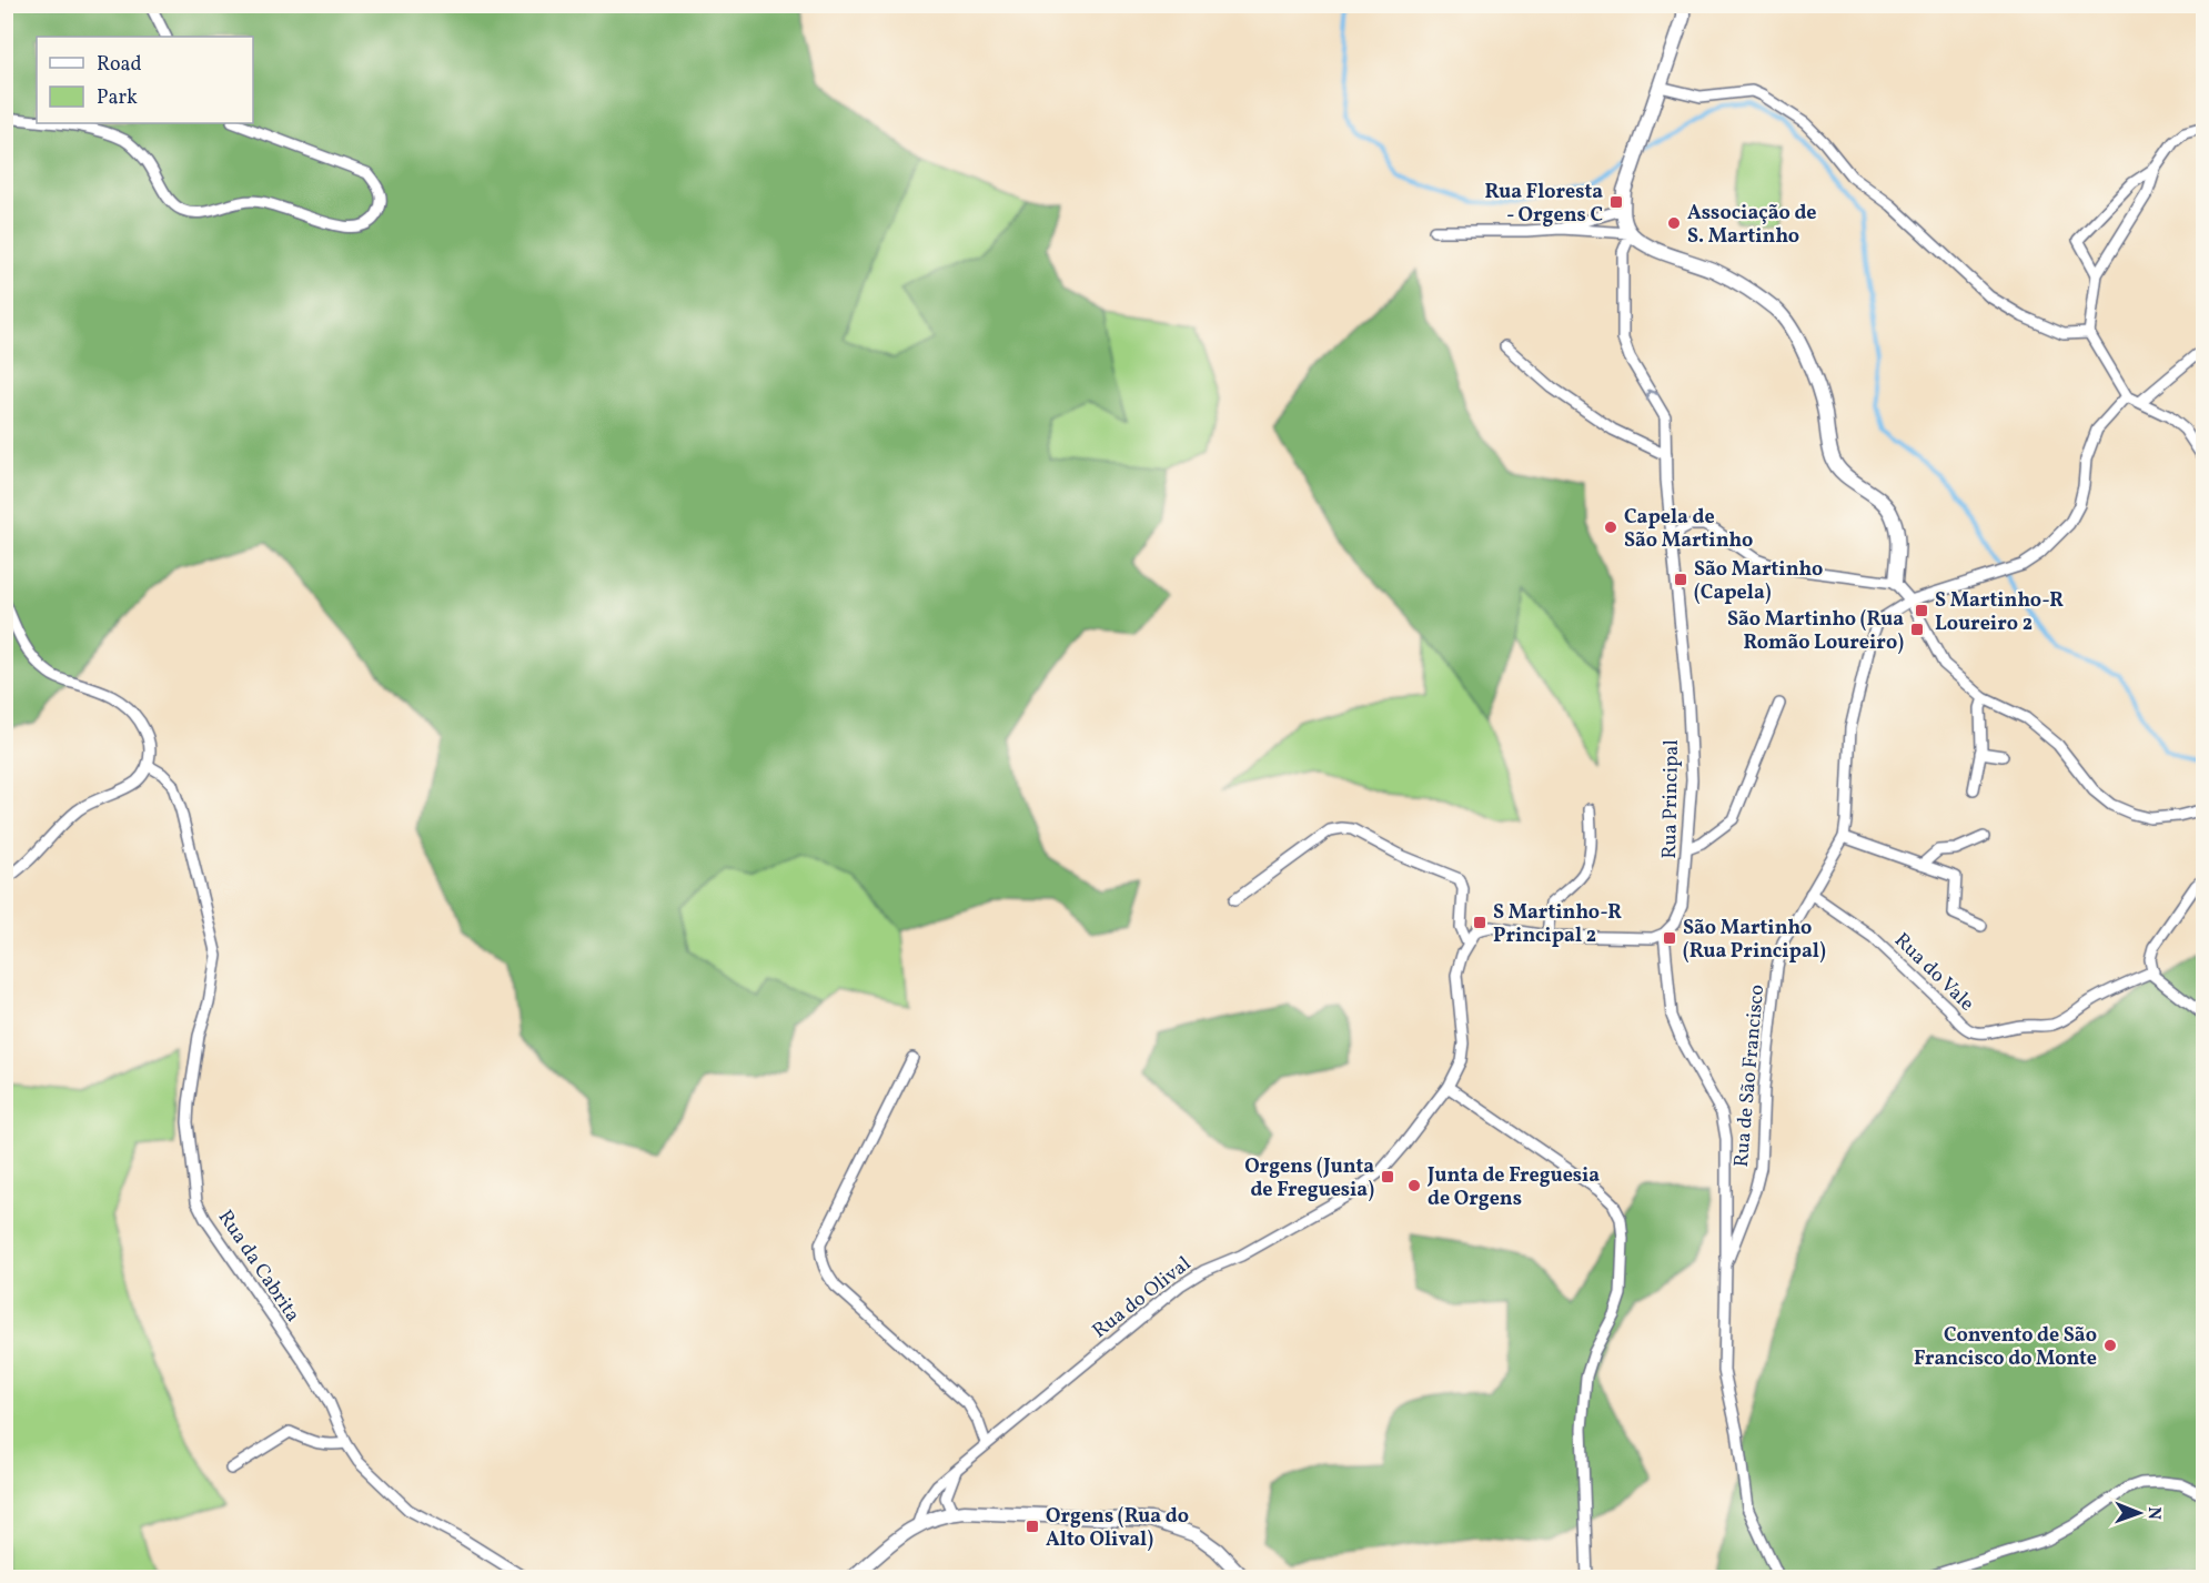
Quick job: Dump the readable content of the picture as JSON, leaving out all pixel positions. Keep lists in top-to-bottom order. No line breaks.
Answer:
{"streets":{"street":["Rua Principal","Rua do Vale","Rua de São Francisco","Rua da Cabrita","Rua do Olival"]},"crossings":[["Rua do Vale","Rua de São Francisco"]],"places":{"transit":["Rua Floresta - Orgens C","São Martinho (Capela)","S Martinho-R Loureiro 2","São Martinho (Rua Romão Loureiro)","S Martinho-R Principal 2","São Martinho (Rua Principal)","Orgens (Junta de Freguesia)","Orgens (Rua do Alto Olival)"],"other":["Associação de S. Martinho","Capela de São Martinho","Junta de Freguesia de Orgens","Convento de São Francisco do Monte"]},"legend":["Road","Park"],"north":"right"}
